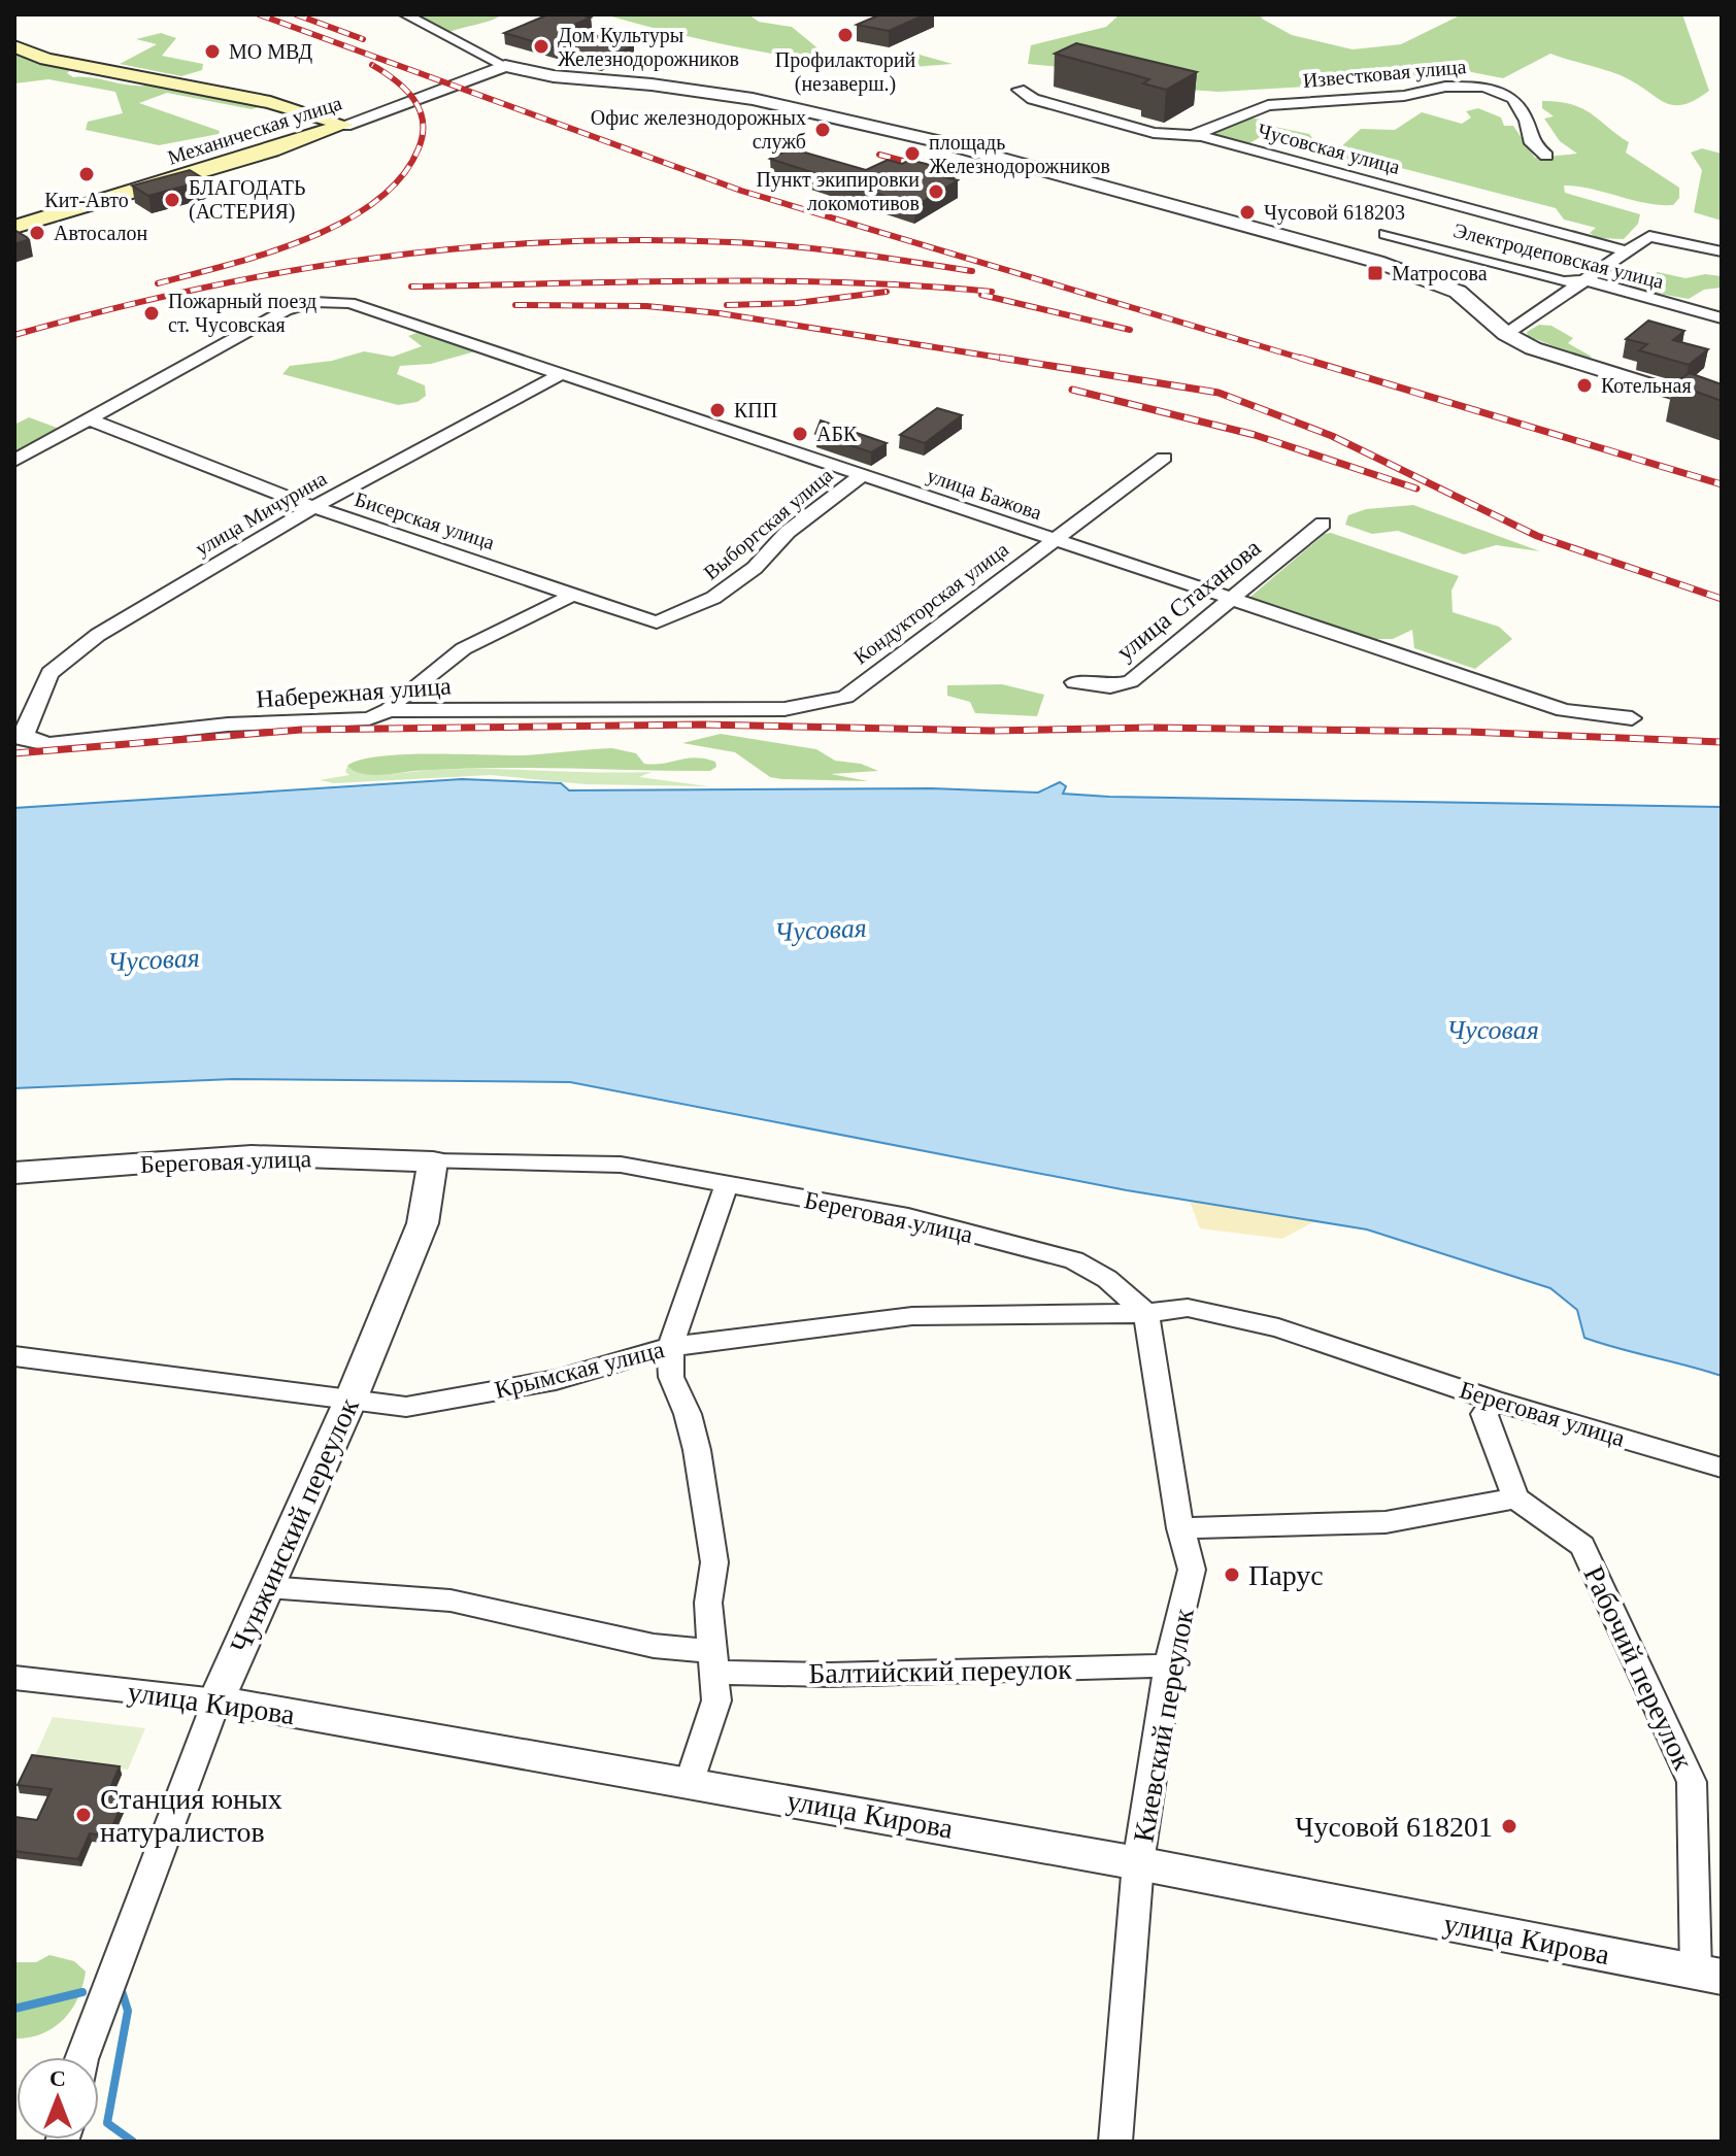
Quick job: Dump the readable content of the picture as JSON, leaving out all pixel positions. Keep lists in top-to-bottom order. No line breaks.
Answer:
{"streets":{"main road":["Механическая улица"],"street":["Известковая улица","Чусовская улица","Электродеповская улица","улица Бажова","улица Мичурина","Бисерская улица","Выборгская улица","улица Стаханова","Кондукторская улица","Набережная улица","Береговая улица","Крымская улица","Чунжинский переулок","Рабочий переулок","Балтийский переулок","улица Кирова","Киевский переулок"]},"crossings":[["Известковая улица","Чусовская улица"],["улица Бажова","улица Мичурина"],["улица Бажова","Бисерская улица"],["улица Бажова","Выборгская улица"],["улица Бажова","улица Стаханова"],["улица Бажова","Кондукторская улица"],["улица Мичурина","Бисерская улица"],["улица Мичурина","Набережная улица"],["Бисерская улица","Выборгская улица"],["Кондукторская улица","Набережная улица"],["Береговая улица","Крымская улица"],["Береговая улица","Чунжинский переулок"],["Береговая улица","Киевский переулок"],["Крымская улица","Чунжинский переулок"],["Крымская улица","Киевский переулок"],["Чунжинский переулок","Балтийский переулок"],["Чунжинский переулок","улица Кирова"],["Рабочий переулок","улица Кирова"],["Балтийский переулок","Киевский переулок"],["улица Кирова","Киевский переулок"]],"water":["Чусовая"],"places":{"other":["Профилакторий (незаверш.)","Дом Культуры Железнодорожников","МО МВД","Офис железнодорожных служб","площадь Железнодорожников","Кит-Авто","Пункт экипировки локомотивов","БЛАГОДАТЬ (АСТЕРИЯ)","Чусовой 618203","Автосалон","Пожарный поезд ст. Чусовская","Котельная","КПП","АБК","Парус","Станция юных натуралистов","Чусовой 618201"],"transit":["Матросова"]},"north":"top"}
